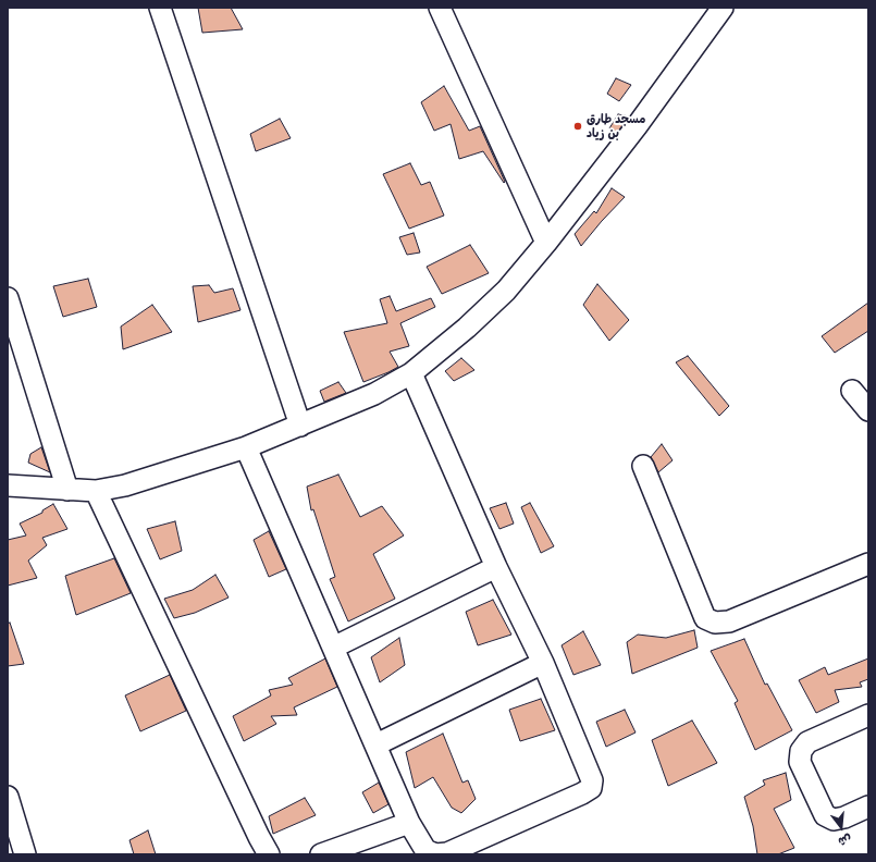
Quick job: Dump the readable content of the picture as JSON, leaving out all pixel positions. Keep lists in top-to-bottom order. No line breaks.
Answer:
{"places":["مسجد طارق بن زياد"],"north":"bottom"}
